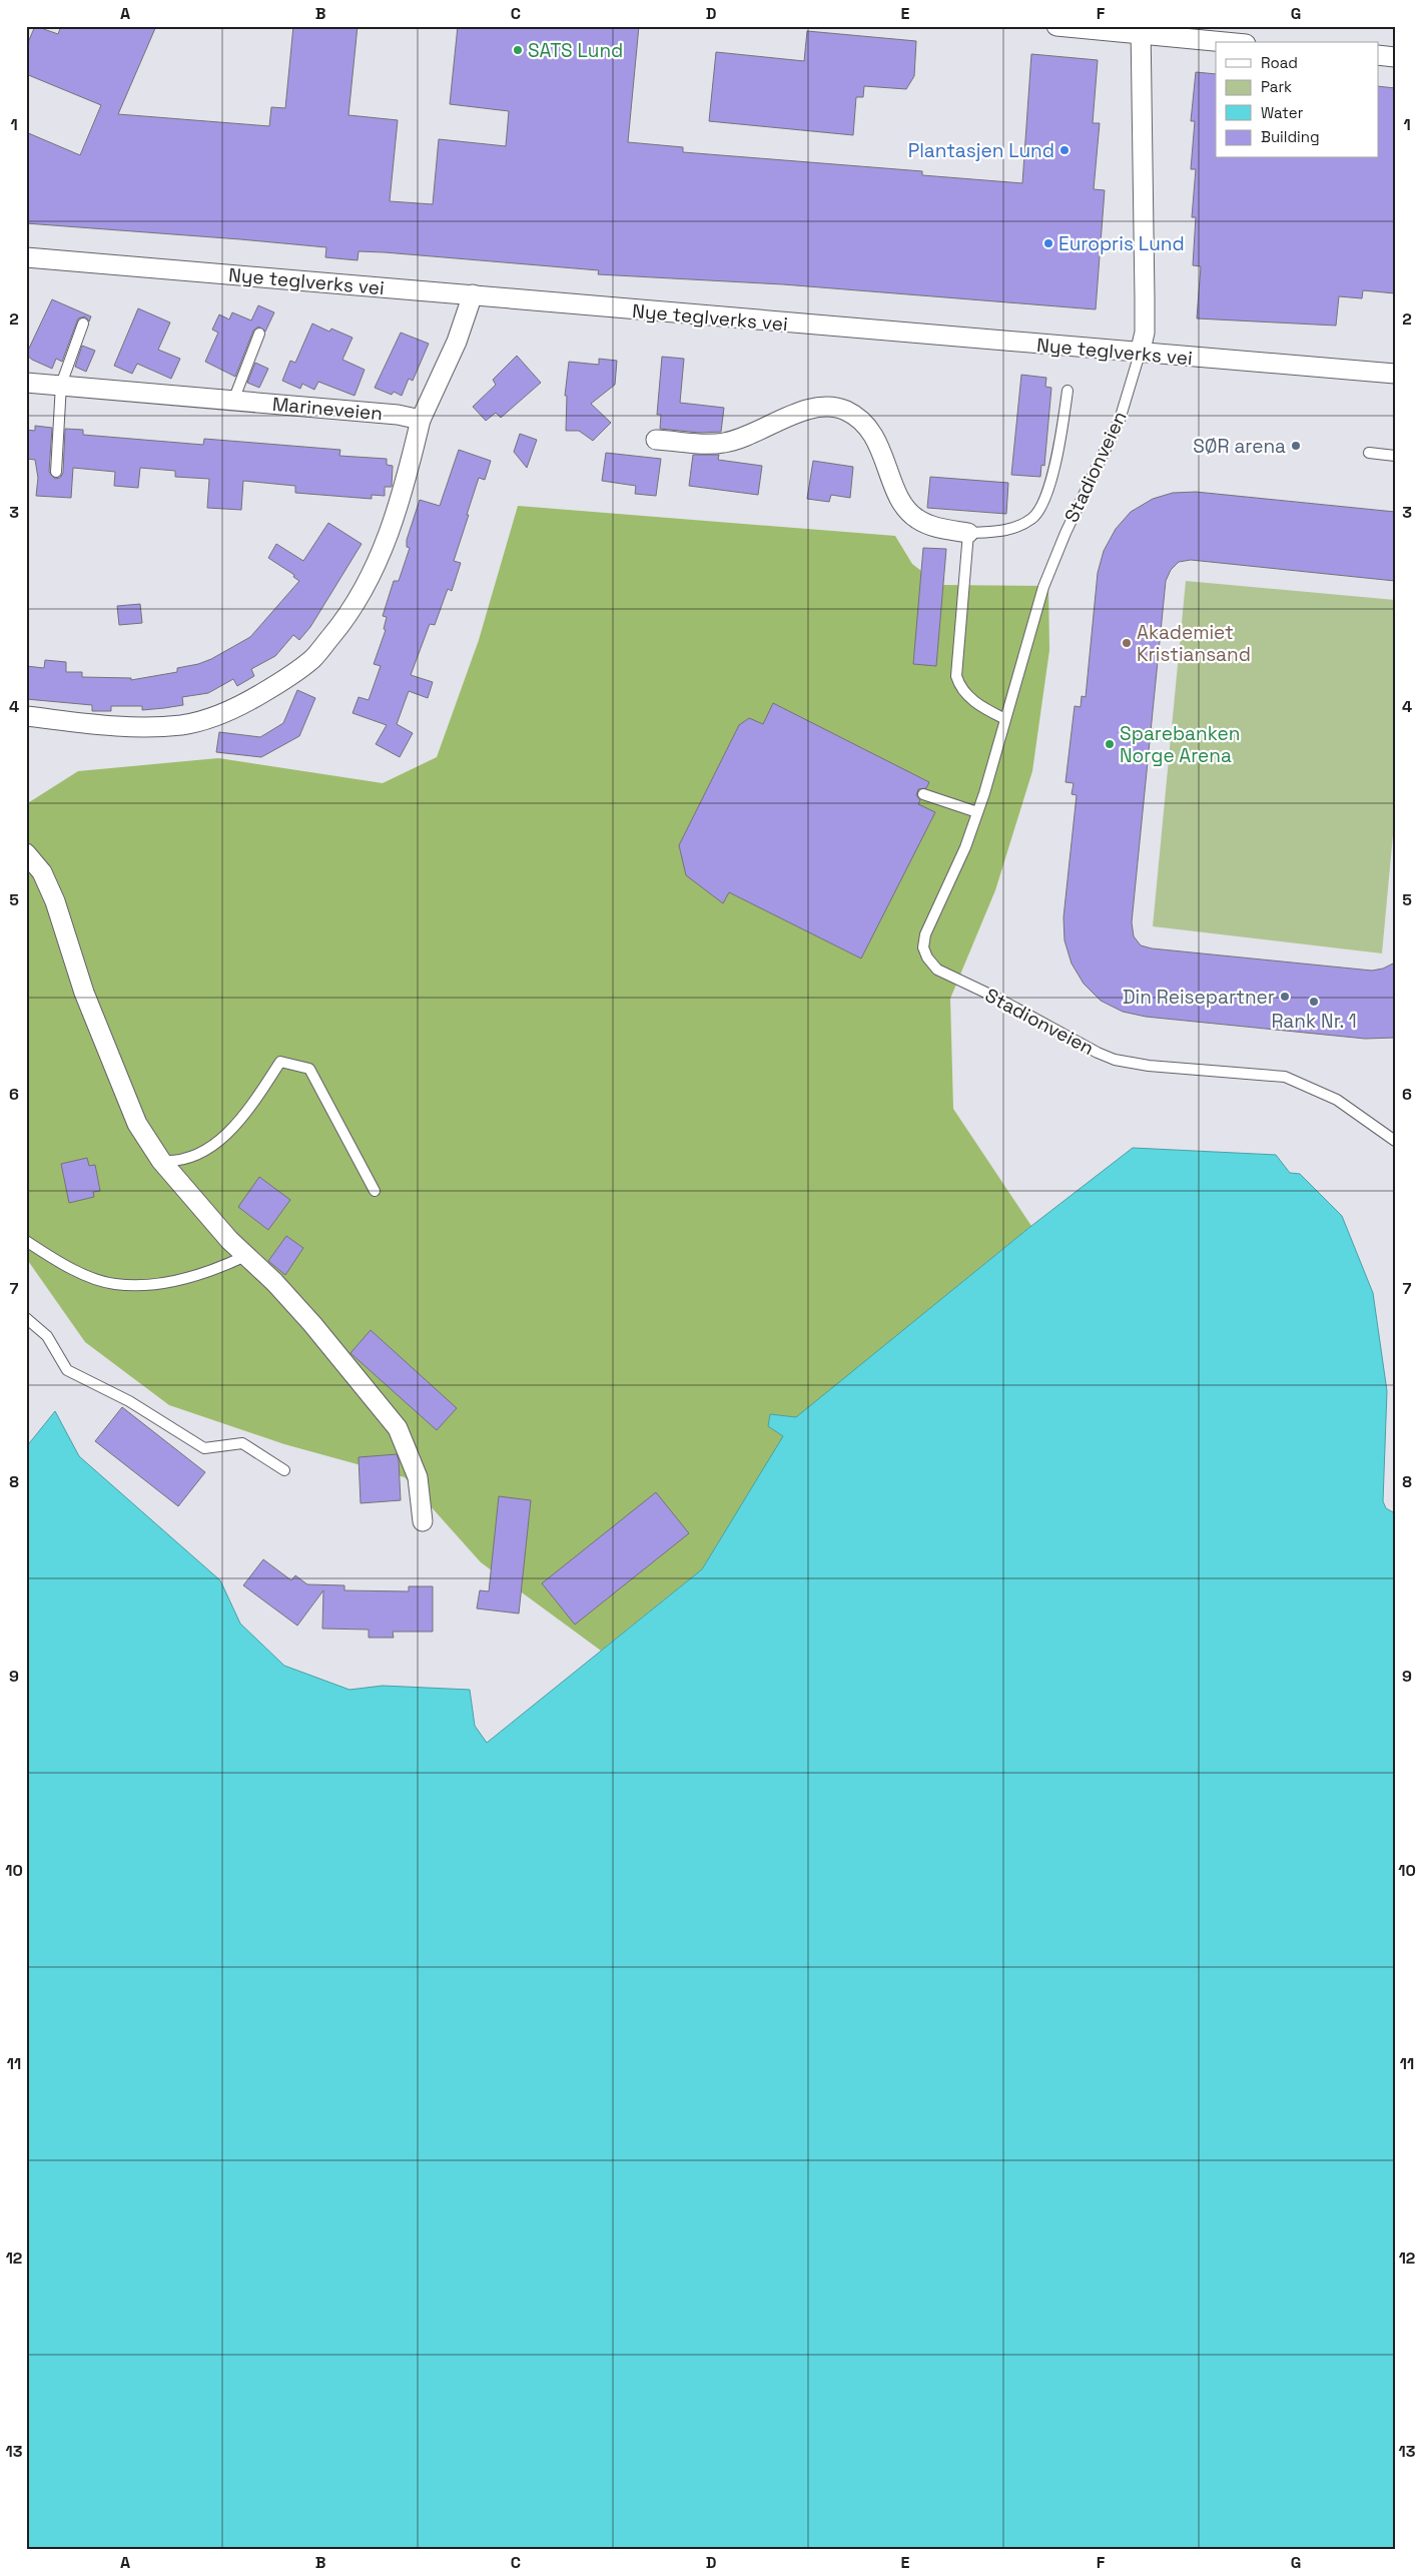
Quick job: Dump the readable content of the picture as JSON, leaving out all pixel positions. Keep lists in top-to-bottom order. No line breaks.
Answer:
{"streets":{"street":["Nye teglverks vei","Marineveien","Stadionveien"]},"crossings":[["Nye teglverks vei","Stadionveien"]],"places":["SATS Lund","Plantasjen Lund","Europris Lund","SØR arena","Akademiet Kristiansand","Sparebanken Norge Arena","Din Reisepartner","Rank Nr. 1"],"legend":["Road","Park","Water","Building"],"grid":{"columns":["A","B","C","D","E","F","G"],"rows":["1","2","3","4","5","6","7","8","9","10","11","12","13"]}}
